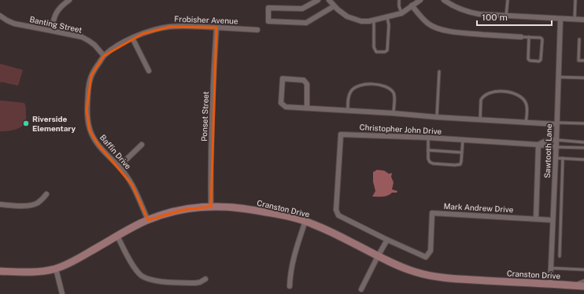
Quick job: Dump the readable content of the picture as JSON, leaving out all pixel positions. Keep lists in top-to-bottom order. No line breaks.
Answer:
{"streets":{"street":["Frobisher Avenue","Banting Street","Ponset Street","Christopher John Drive","Sawtooth Lane","Baffin Drive","Mark Andrew Drive","Cranston Drive"]},"crossings":[["Frobisher Avenue","Banting Street"],["Frobisher Avenue","Ponset Street"],["Frobisher Avenue","Baffin Drive"],["Banting Street","Baffin Drive"],["Ponset Street","Cranston Drive"],["Christopher John Drive","Sawtooth Lane"],["Christopher John Drive","Mark Andrew Drive"],["Sawtooth Lane","Mark Andrew Drive"],["Sawtooth Lane","Cranston Drive"],["Baffin Drive","Cranston Drive"]],"places":["Riverside Elementary"],"scale_bar":"100 m"}
